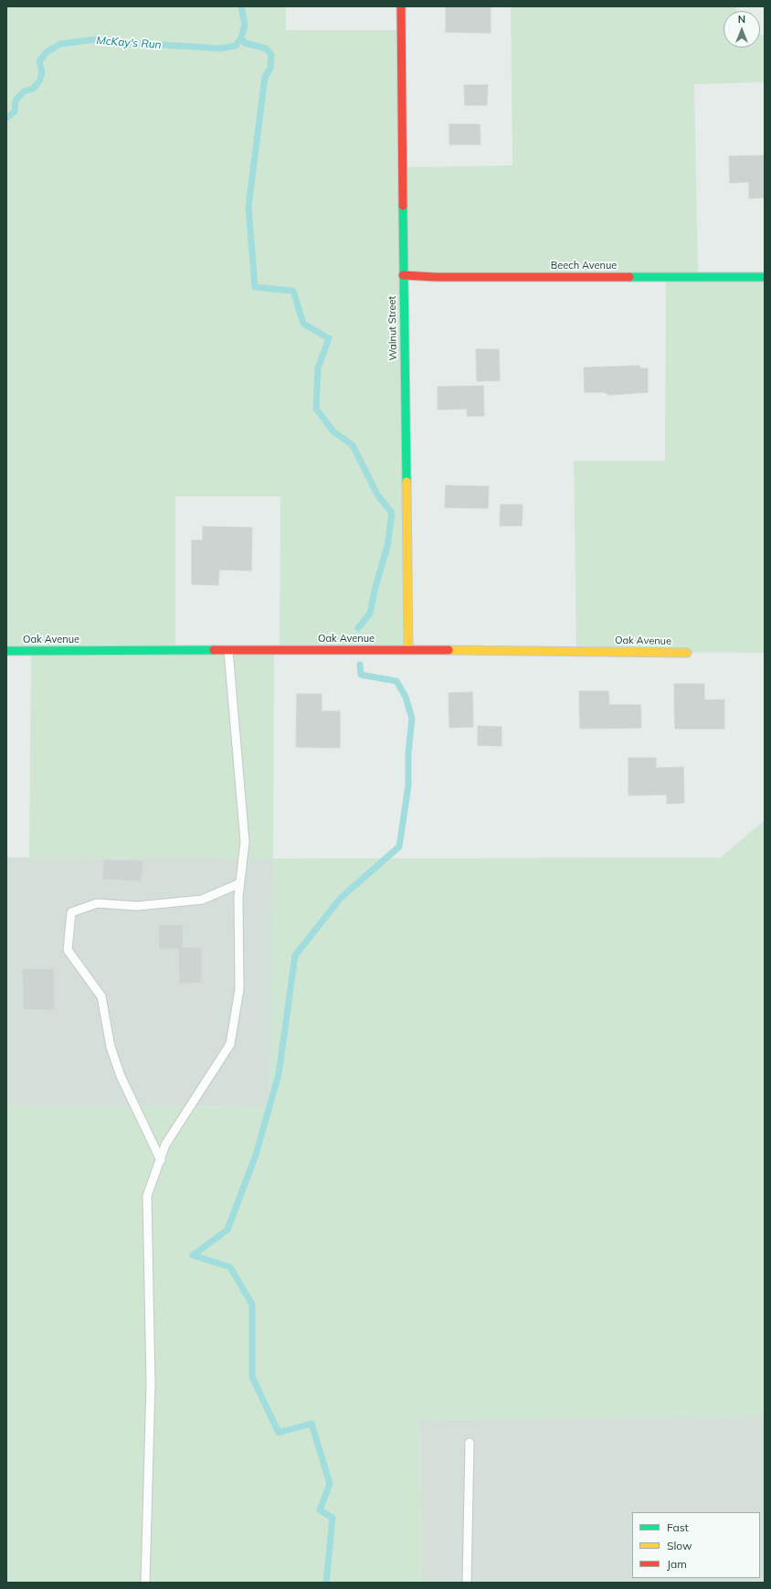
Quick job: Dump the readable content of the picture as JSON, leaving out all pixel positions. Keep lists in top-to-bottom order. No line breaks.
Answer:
{"streets":{"street":["Beech Avenue","Walnut Street","Oak Avenue"]},"crossings":[["Beech Avenue","Walnut Street"],["Walnut Street","Oak Avenue"]],"water":["McKay's Run"],"legend":["Fast","Slow","Jam"],"north":"top"}
